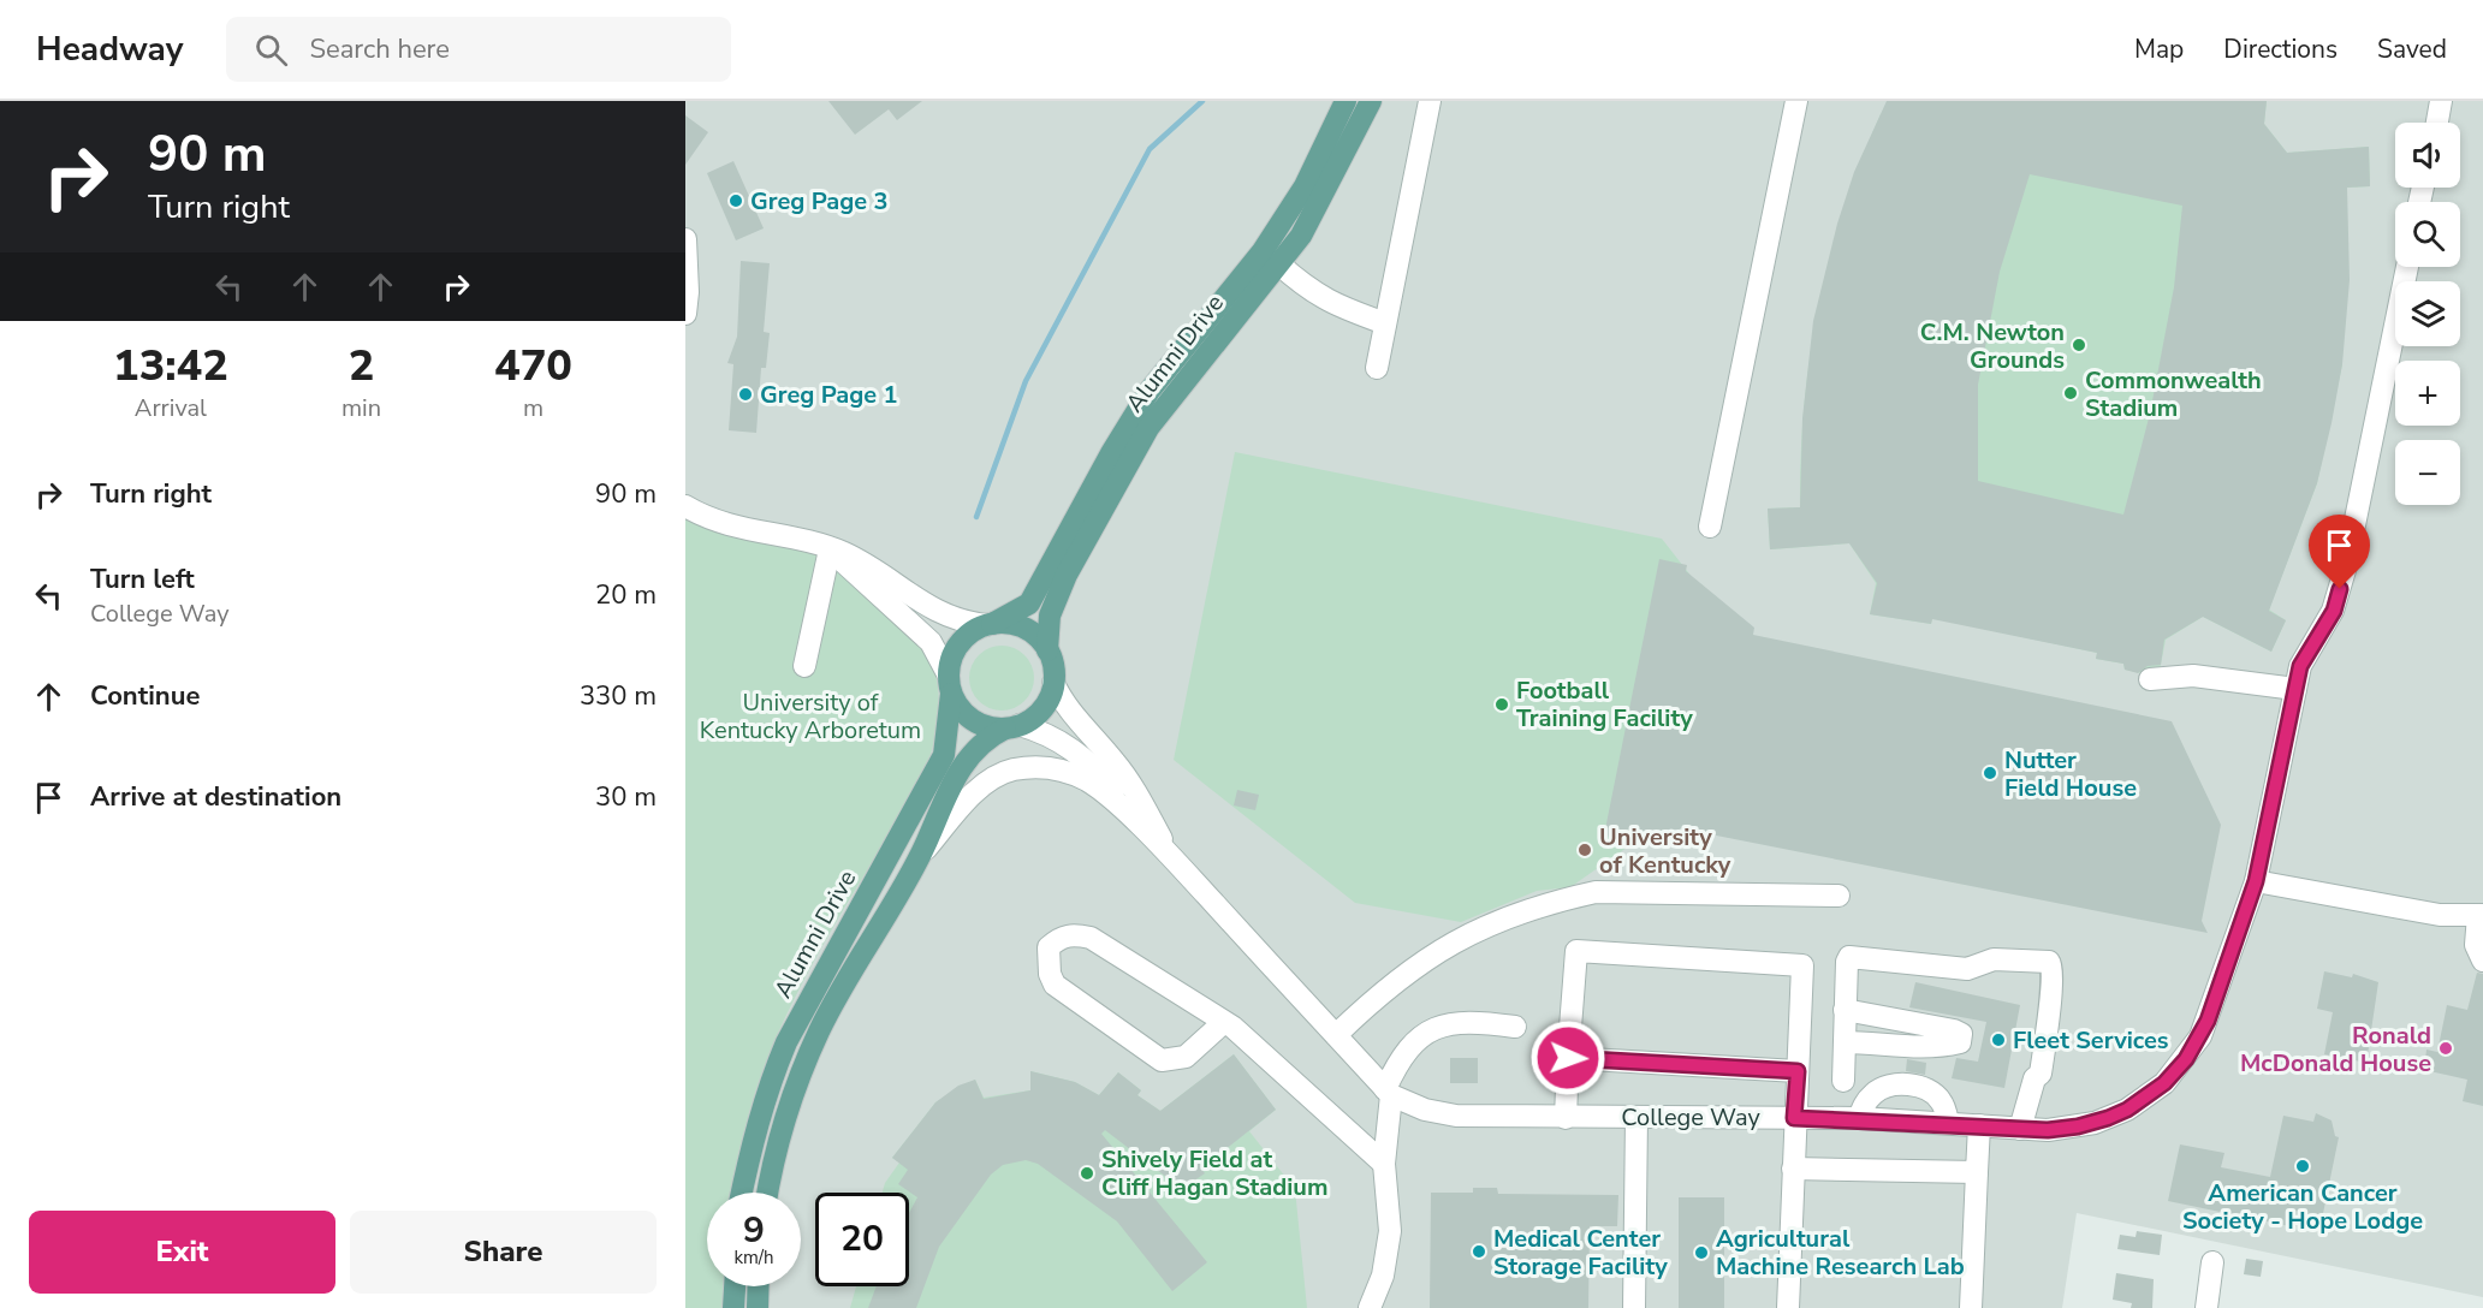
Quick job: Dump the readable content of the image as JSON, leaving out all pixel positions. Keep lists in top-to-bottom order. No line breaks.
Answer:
{"streets":{"main road":["Alumni Drive"],"street":["College Way"]},"crossings":[["Alumni Drive","College Way"]],"parks":["University of Kentucky Arboretum"],"places":["Greg Page 3","C.M. Newton Grounds","Commonwealth Stadium","Greg Page 1","Football Training Facility","Nutter Field House","University of Kentucky","Fleet Services","Ronald McDonald House","American Cancer Society - Hope Lodge","Shively Field at Cliff Hagan Stadium","Medical Center Storage Facility","Agricultural Machine Research Lab"],"page":{"header":"Headway","search":"Search here","nav":["Map","Directions","Saved"],"turn":["90 m","Turn right"],"map_buttons":["+","−"],"eta":["13:42","Arrival","2","min","470","m"],"list":[{"name":"Turn right","value":"90 m"},{"name":"Turn left","note":"College Way","value":"20 m"},{"name":"Continue","value":"330 m"},{"name":"Arrive at destination","value":"30 m"}],"speed":"9 km/h","limit":"20","buttons":["Exit","Share"]}}
